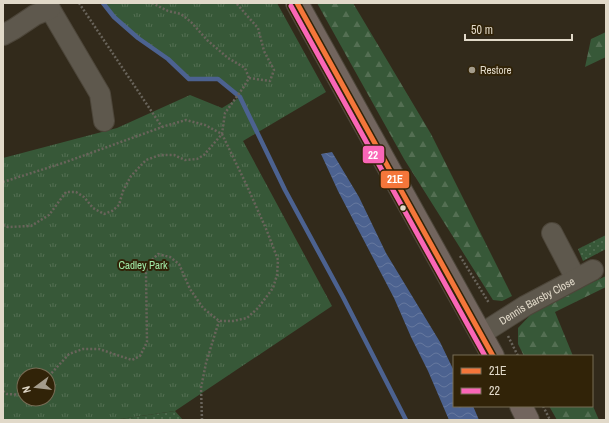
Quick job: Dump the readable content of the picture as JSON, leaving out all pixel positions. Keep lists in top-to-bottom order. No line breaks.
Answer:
{"streets":{"street":["Dennis Barsby Close"]},"parks":["Cadley Park"],"places":["Restore"],"lines":["transit line 21E","transit line 22"],"legend":["21E","22"],"scale_bar":"50 m","north":"left"}
